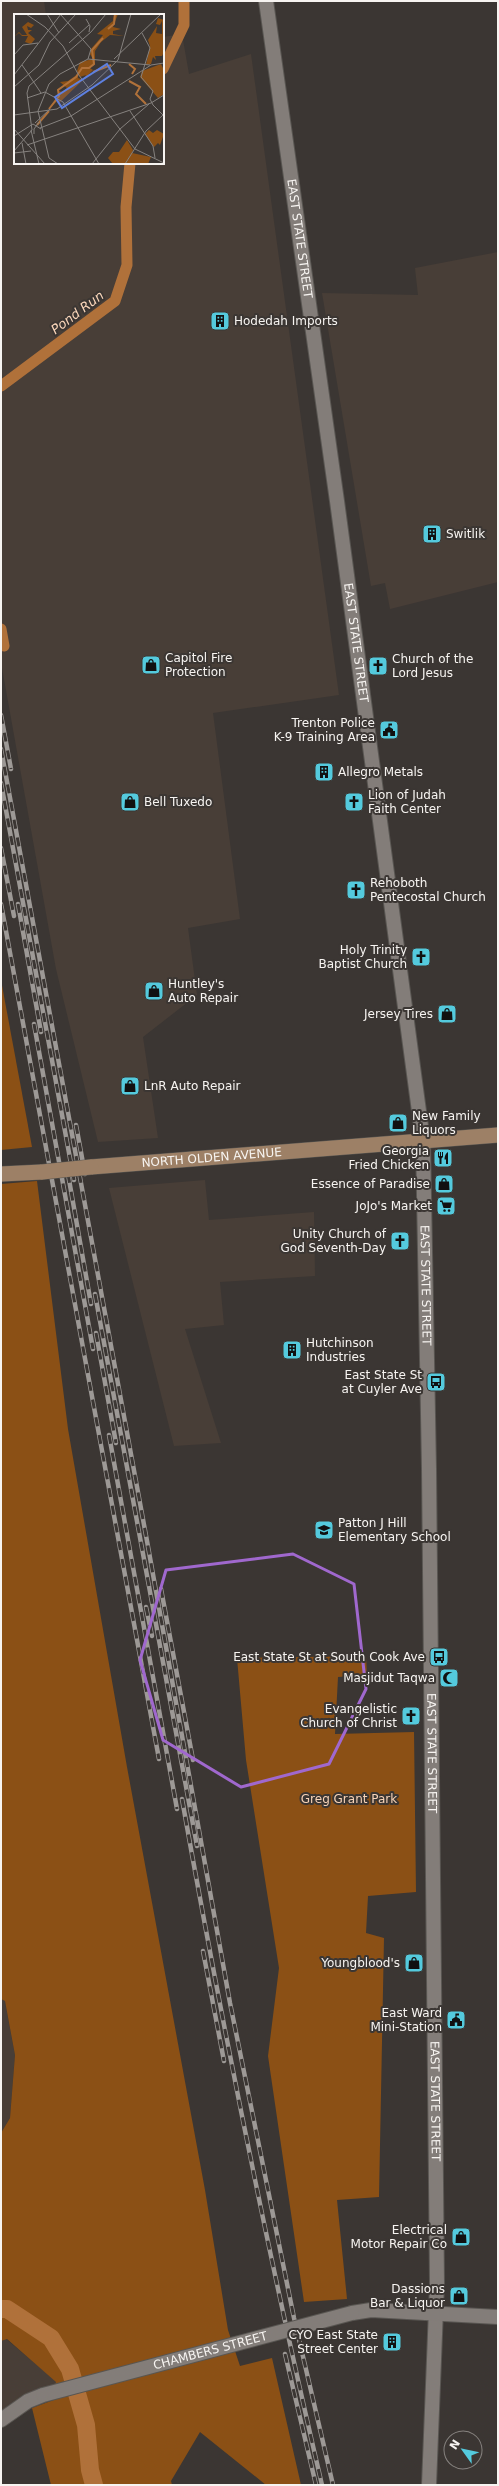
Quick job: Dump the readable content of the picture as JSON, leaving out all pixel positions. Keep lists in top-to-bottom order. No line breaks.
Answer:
{"streets":{"main road":["NORTH OLDEN AVENUE"],"street":["EAST STATE STREET","CHAMBERS STREET"]},"crossings":[["EAST STATE STREET","NORTH OLDEN AVENUE"],["EAST STATE STREET","CHAMBERS STREET"]],"water":["Pond Run"],"parks":["Greg Grant Park"],"places":{"building":["Hodedah Imports","Switlik","Allegro Metals","Hutchinson Industries","CYO East State Street Center"],"shop":["Capitol Fire Protection","Bell Tuxedo","Huntley's Auto Repair","Jersey Tires","LnR Auto Repair","New Family Liquors","Essence of Paradise","Youngblood's","Electrical Motor Repair Co","Dassions Bar & Liquor"],"church":["Church of the Lord Jesus","Lion of Judah Faith Center","Rehoboth Pentecostal Church","Holy Trinity Baptist Church","Unity Church of God Seventh-Day","Evangelistic Church of Christ"],"public building":["Trenton Police K-9 Training Area","East Ward Mini-Station"],"restaurant":["Georgia Fried Chicken"],"supermarket":["JoJo's Market"],"bus stop":["East State St at Cuyler Ave","East State St at South Cook Ave"],"school or university":["Patton J Hill Elementary School"],"mosque":["Masjidut Taqwa"]},"north":"top left"}
